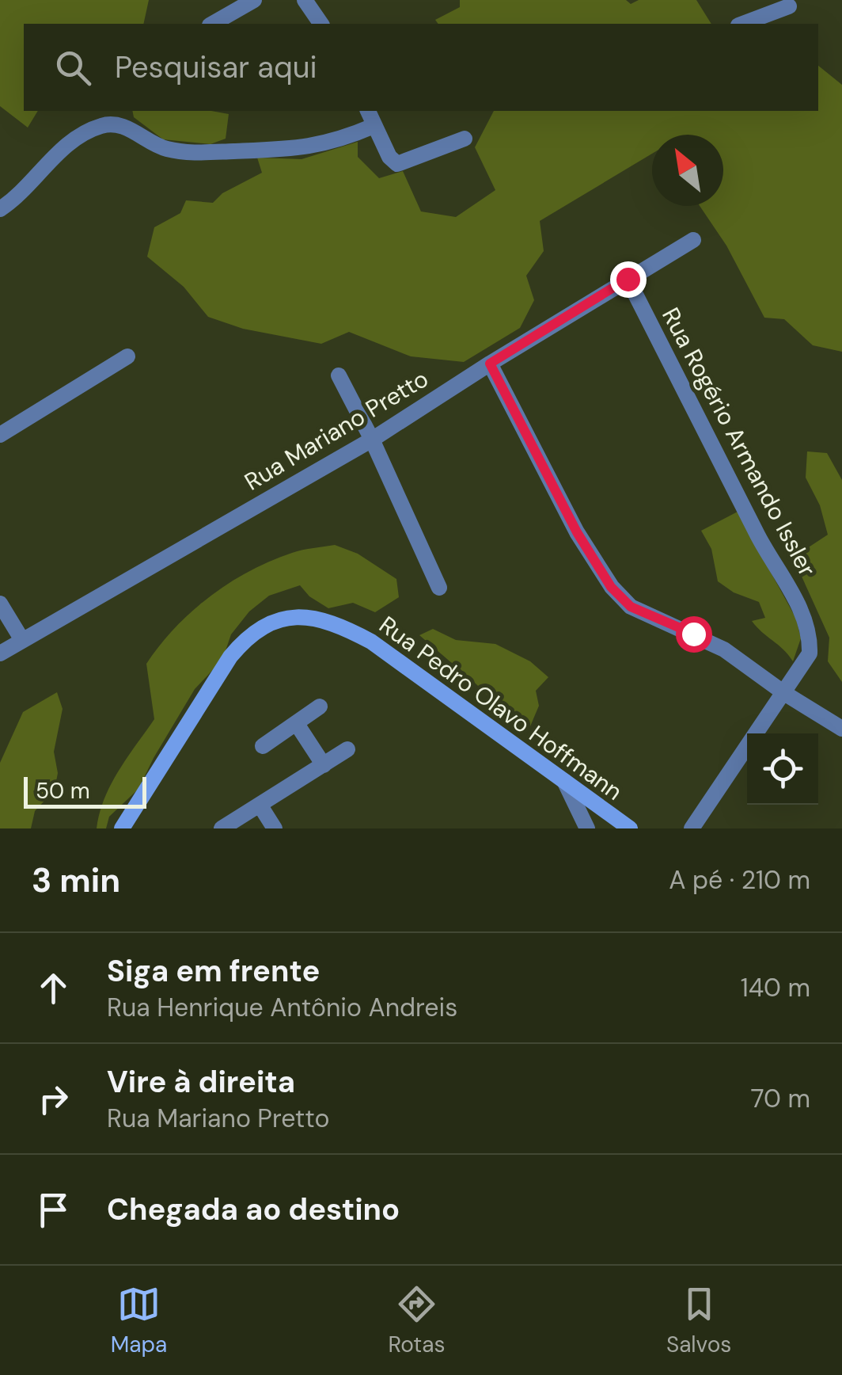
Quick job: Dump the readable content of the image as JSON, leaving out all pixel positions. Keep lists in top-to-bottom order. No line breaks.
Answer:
{"streets":{"street":["Rua Mariano Pretto","Rua Rogério Armando Issler","Rua Pedro Olavo Hoffmann"]},"crossings":[["Rua Mariano Pretto","Rua Rogério Armando Issler"]],"scale_bar":"50 m","north":"top left","page":{"search":"Pesquisar aqui","scale":"50 m","heading":["3 min","A pé · 210 m"],"list":[["Siga em frente","Rua Henrique Antônio Andreis","140 m"],["Vire à direita","Rua Mariano Pretto","70 m"],"Chegada ao destino"],"nav":["Mapa","Rotas","Salvos"]}}
